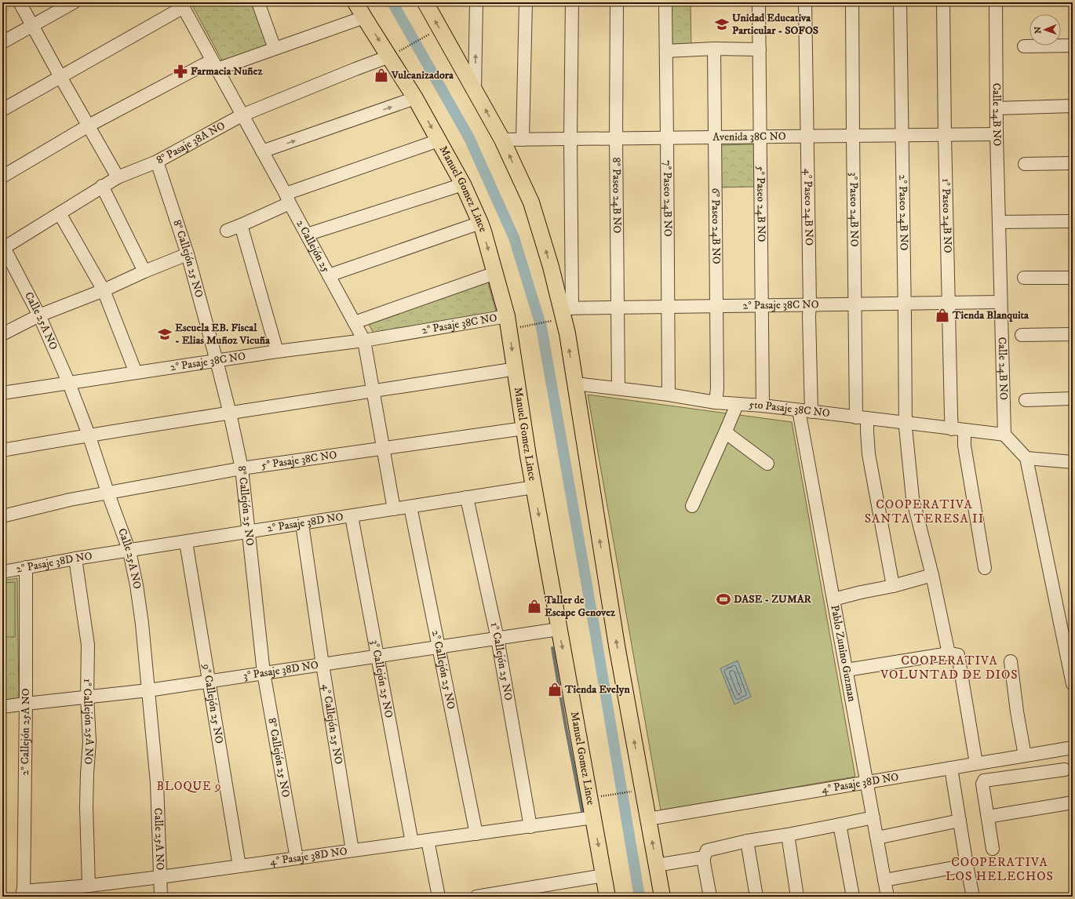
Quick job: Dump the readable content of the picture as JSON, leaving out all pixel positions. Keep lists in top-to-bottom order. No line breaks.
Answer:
{"streets":{"main road":["Manuel Gomez Lince"],"street":["Calle 24B NO","Avenida 38C NO","8° Pasaje 38A NO","8° Paseo 24B NO","7° Paseo 24B NO","5° Paseo 24B NO","4° Paseo 24B NO","3° Paseo 24B NO","2° Paseo 24B NO","1° Paseo 24B NO","6° Paseo 24B NO","2 Callejón 25","8° Callejón 25 NO","2° Pasaje 38C NO","Calle 25A NO","5to Pasaje 38C NO","5° Pasaje 38C NO","2° Pasaje 38D NO","Pablo Zunino Guzman","1° Callejón 25 NO","2° Callejón 25 NO","3° Pasaje 38D NO","3° Callejón 25 NO","9° Callejón 25 NO","1° Callejón 25A NO","4° Callejón 25 NO","2° Callejón 25A NO","4° Pasaje 38D NO"]},"crossings":[["Calle 24B NO","Avenida 38C NO"],["Calle 24B NO","2° Pasaje 38C NO"],["Calle 24B NO","5to Pasaje 38C NO"],["Avenida 38C NO","8° Paseo 24B NO"],["Avenida 38C NO","7° Paseo 24B NO"],["Avenida 38C NO","5° Paseo 24B NO"],["Avenida 38C NO","4° Paseo 24B NO"],["Avenida 38C NO","3° Paseo 24B NO"],["Avenida 38C NO","2° Paseo 24B NO"],["Avenida 38C NO","1° Paseo 24B NO"],["Avenida 38C NO","6° Paseo 24B NO"],["8° Pasaje 38A NO","Manuel Gomez Lince"],["8° Pasaje 38A NO","2 Callejón 25"],["8° Pasaje 38A NO","8° Callejón 25 NO"],["8° Pasaje 38A NO","Calle 25A NO"],["Manuel Gomez Lince","2° Pasaje 38C NO"],["Manuel Gomez Lince","5° Pasaje 38C NO"],["Manuel Gomez Lince","2° Pasaje 38D NO"],["Manuel Gomez Lince","3° Pasaje 38D NO"],["Manuel Gomez Lince","4° Pasaje 38D NO"],["8° Paseo 24B NO","2° Pasaje 38C NO"],["8° Paseo 24B NO","5to Pasaje 38C NO"],["7° Paseo 24B NO","2° Pasaje 38C NO"],["7° Paseo 24B NO","5to Pasaje 38C NO"],["5° Paseo 24B NO","2° Pasaje 38C NO"],["5° Paseo 24B NO","5to Pasaje 38C NO"],["4° Paseo 24B NO","2° Pasaje 38C NO"],["4° Paseo 24B NO","5to Pasaje 38C NO"],["4° Paseo 24B NO","Pablo Zunino Guzman"],["3° Paseo 24B NO","2° Pasaje 38C NO"],["3° Paseo 24B NO","5to Pasaje 38C NO"],["2° Paseo 24B NO","2° Pasaje 38C NO"],["2° Paseo 24B NO","5to Pasaje 38C NO"],["1° Paseo 24B NO","2° Pasaje 38C NO"],["1° Paseo 24B NO","5to Pasaje 38C NO"],["6° Paseo 24B NO","2° Pasaje 38C NO"],["6° Paseo 24B NO","5to Pasaje 38C NO"],["2 Callejón 25","2° Pasaje 38C NO"],["2 Callejón 25","5° Pasaje 38C NO"],["2 Callejón 25","2° Pasaje 38D NO"],["8° Callejón 25 NO","2° Pasaje 38C NO"],["8° Callejón 25 NO","5° Pasaje 38C NO"],["8° Callejón 25 NO","2° Pasaje 38D NO"],["8° Callejón 25 NO","3° Pasaje 38D NO"],["8° Callejón 25 NO","4° Pasaje 38D NO"],["2° Pasaje 38C NO","Calle 25A NO"],["Calle 25A NO","5° Pasaje 38C NO"],["Calle 25A NO","2° Pasaje 38D NO"],["Calle 25A NO","3° Pasaje 38D NO"],["Calle 25A NO","4° Pasaje 38D NO"],["5to Pasaje 38C NO","Pablo Zunino Guzman"],["2° Pasaje 38D NO","1° Callejón 25 NO"],["2° Pasaje 38D NO","2° Callejón 25 NO"],["2° Pasaje 38D NO","3° Callejón 25 NO"],["2° Pasaje 38D NO","9° Callejón 25 NO"],["2° Pasaje 38D NO","1° Callejón 25A NO"],["2° Pasaje 38D NO","4° Callejón 25 NO"],["2° Pasaje 38D NO","2° Callejón 25A NO"],["Pablo Zunino Guzman","4° Pasaje 38D NO"],["1° Callejón 25 NO","3° Pasaje 38D NO"],["1° Callejón 25 NO","4° Pasaje 38D NO"],["2° Callejón 25 NO","3° Pasaje 38D NO"],["2° Callejón 25 NO","4° Pasaje 38D NO"],["3° Pasaje 38D NO","3° Callejón 25 NO"],["3° Pasaje 38D NO","9° Callejón 25 NO"],["3° Pasaje 38D NO","1° Callejón 25A NO"],["3° Pasaje 38D NO","4° Callejón 25 NO"],["3° Pasaje 38D NO","2° Callejón 25A NO"],["3° Callejón 25 NO","4° Pasaje 38D NO"],["9° Callejón 25 NO","4° Pasaje 38D NO"],["1° Callejón 25A NO","4° Pasaje 38D NO"],["4° Callejón 25 NO","4° Pasaje 38D NO"],["2° Callejón 25A NO","4° Pasaje 38D NO"]],"districts":["COOPERATIVA SANTA TERESA II","COOPERATIVA VOLUNTAD DE DIOS","BLOQUE 9","COOPERATIVA LOS HELECHOS"],"places":{"school or university":["Unidad Educativa Particular - SOFOS","Escuela EB. Fiscal - Elias Muñoz Vicuña"],"pharmacy":["Farmacia Nuñez"],"shop":["Vulcanizadora","Tienda Blanquita","Taller de Escape Genovez","Tienda Evelyn"],"sports":["DASE - ZUMAR"]},"north":"left"}
